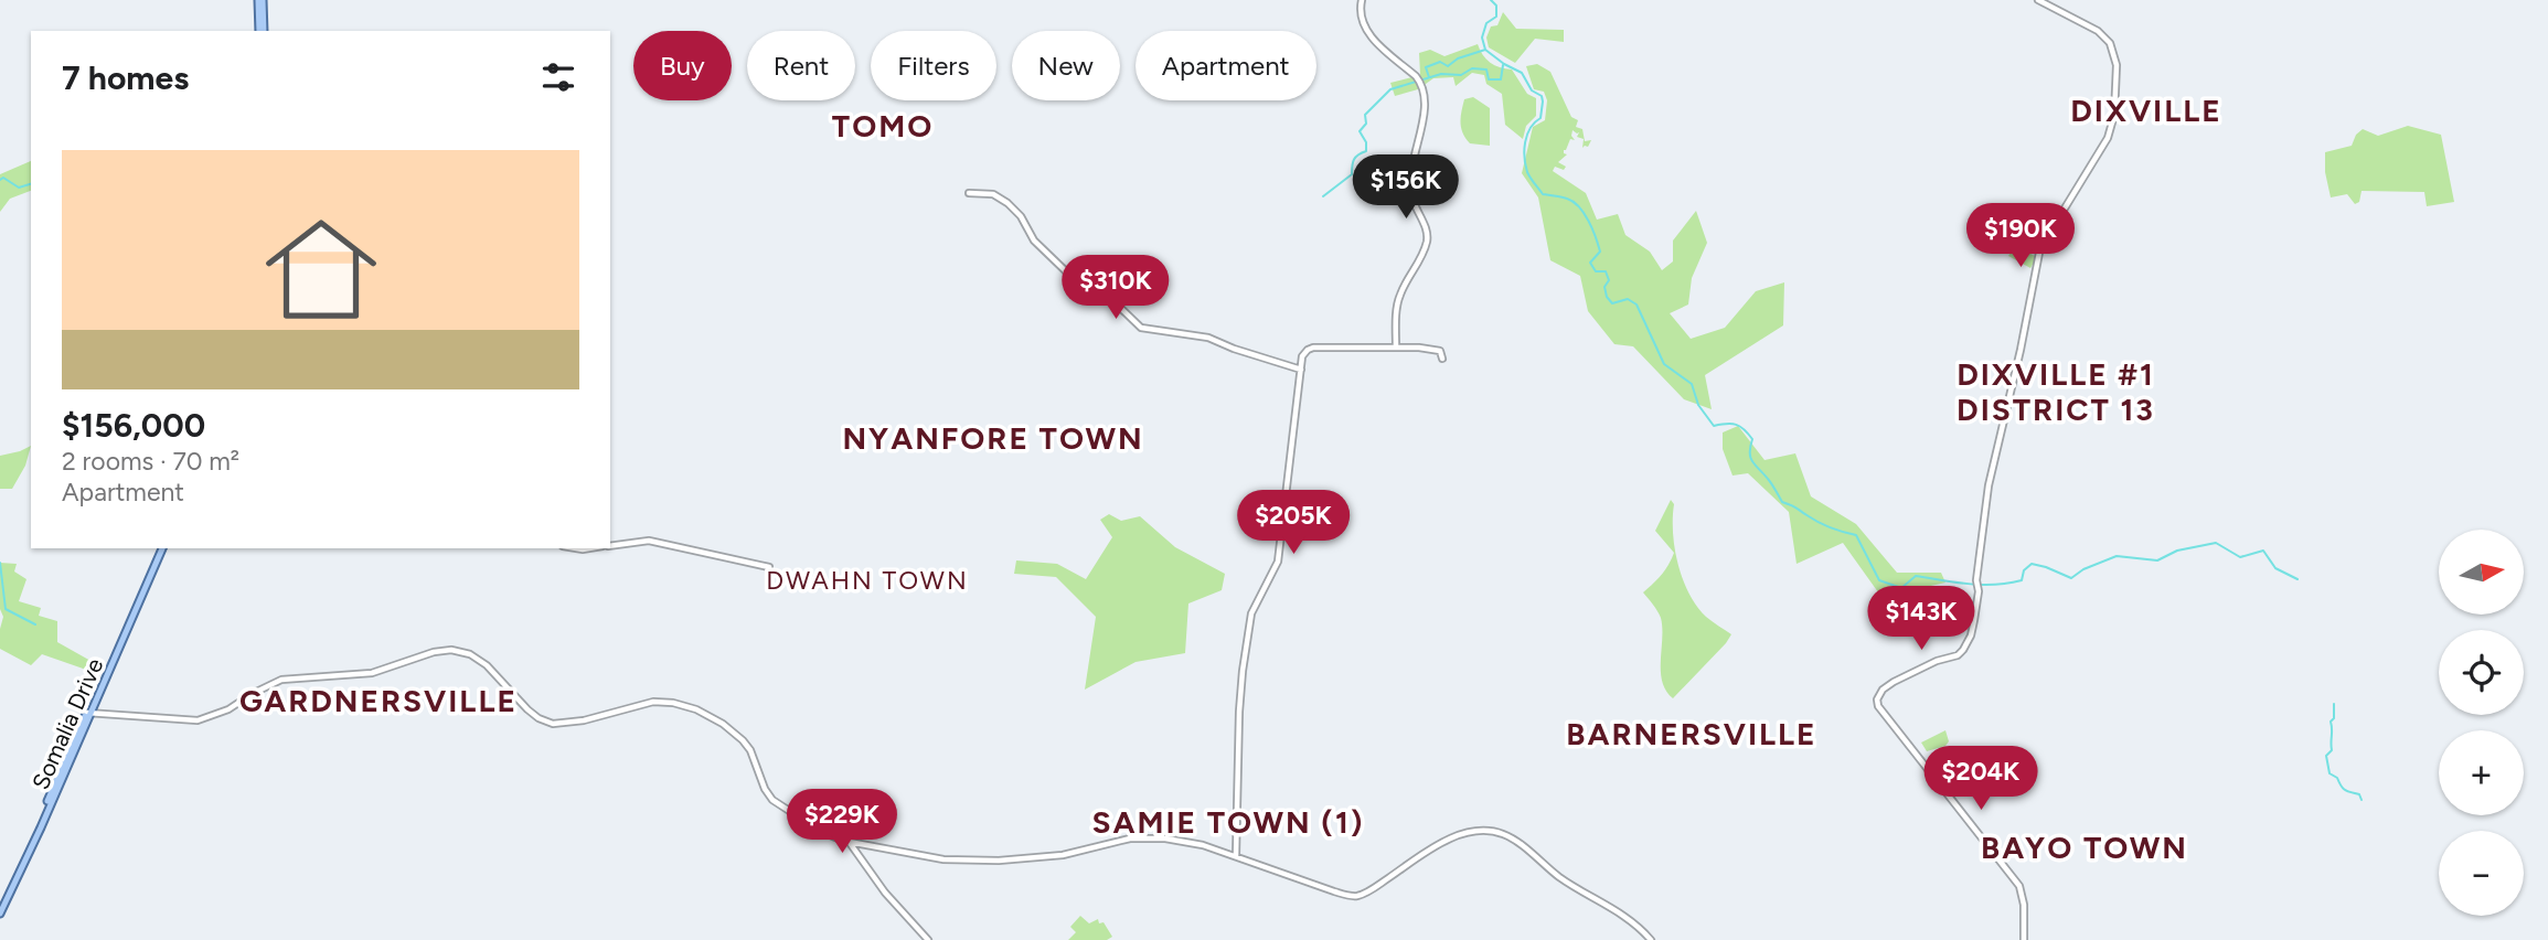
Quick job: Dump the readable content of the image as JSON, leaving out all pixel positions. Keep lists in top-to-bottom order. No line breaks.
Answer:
{"streets":{"main road":["Somalia Drive"]},"districts":["DIXVILLE","TOMO","DIXVILLE #1 DISTRICT 13","NYANFORE TOWN","DWAHN TOWN","GARDNERSVILLE","BARNERSVILLE","SAMIE TOWN (1)","BAYO TOWN"],"north":"right","page":{"chip":["Buy","Rent","Filters","New","Apartment"],"heading":"7 homes","list":[{"name":"$156,000","note":"2 rooms · 70 m² · Apartment"}],"price":["$156K","$190K","$310K","$205K","$143K","$204K","$229K"],"map_buttons":["+","−"]}}
